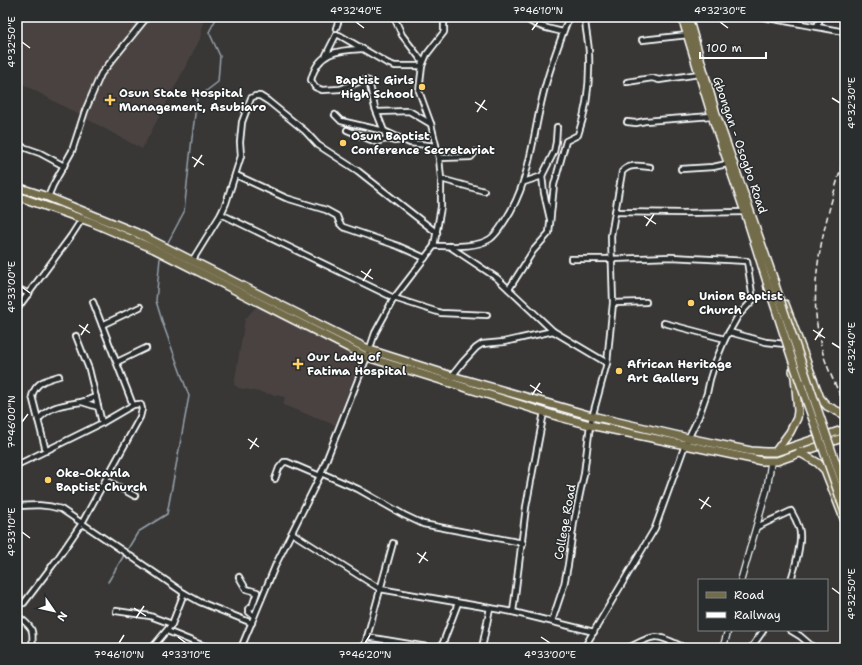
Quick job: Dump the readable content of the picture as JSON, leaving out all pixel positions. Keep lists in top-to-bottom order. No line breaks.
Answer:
{"streets":{"main road":["Gbongan - Osogbo Road"],"street":["College Road"]},"places":{"other":["Baptist Girls High School","Osun Baptist Conference Secretariat","Union Baptist Church","African Heritage Art Gallery","Oke-Okanla Baptist Church"],"health":["Osun State Hospital Management, Asubiaro","Our Lady of Fatima Hospital"]},"legend":["Road","Railway"],"scale_bar":"100 m","north":"bottom right","coordinates":["4°32'40\"E","7°46'10\"N","4°32'30\"E","4°32'50\"E","4°33'00\"E","7°46'00\"N","4°33'10\"E","7°46'20\"N"]}
